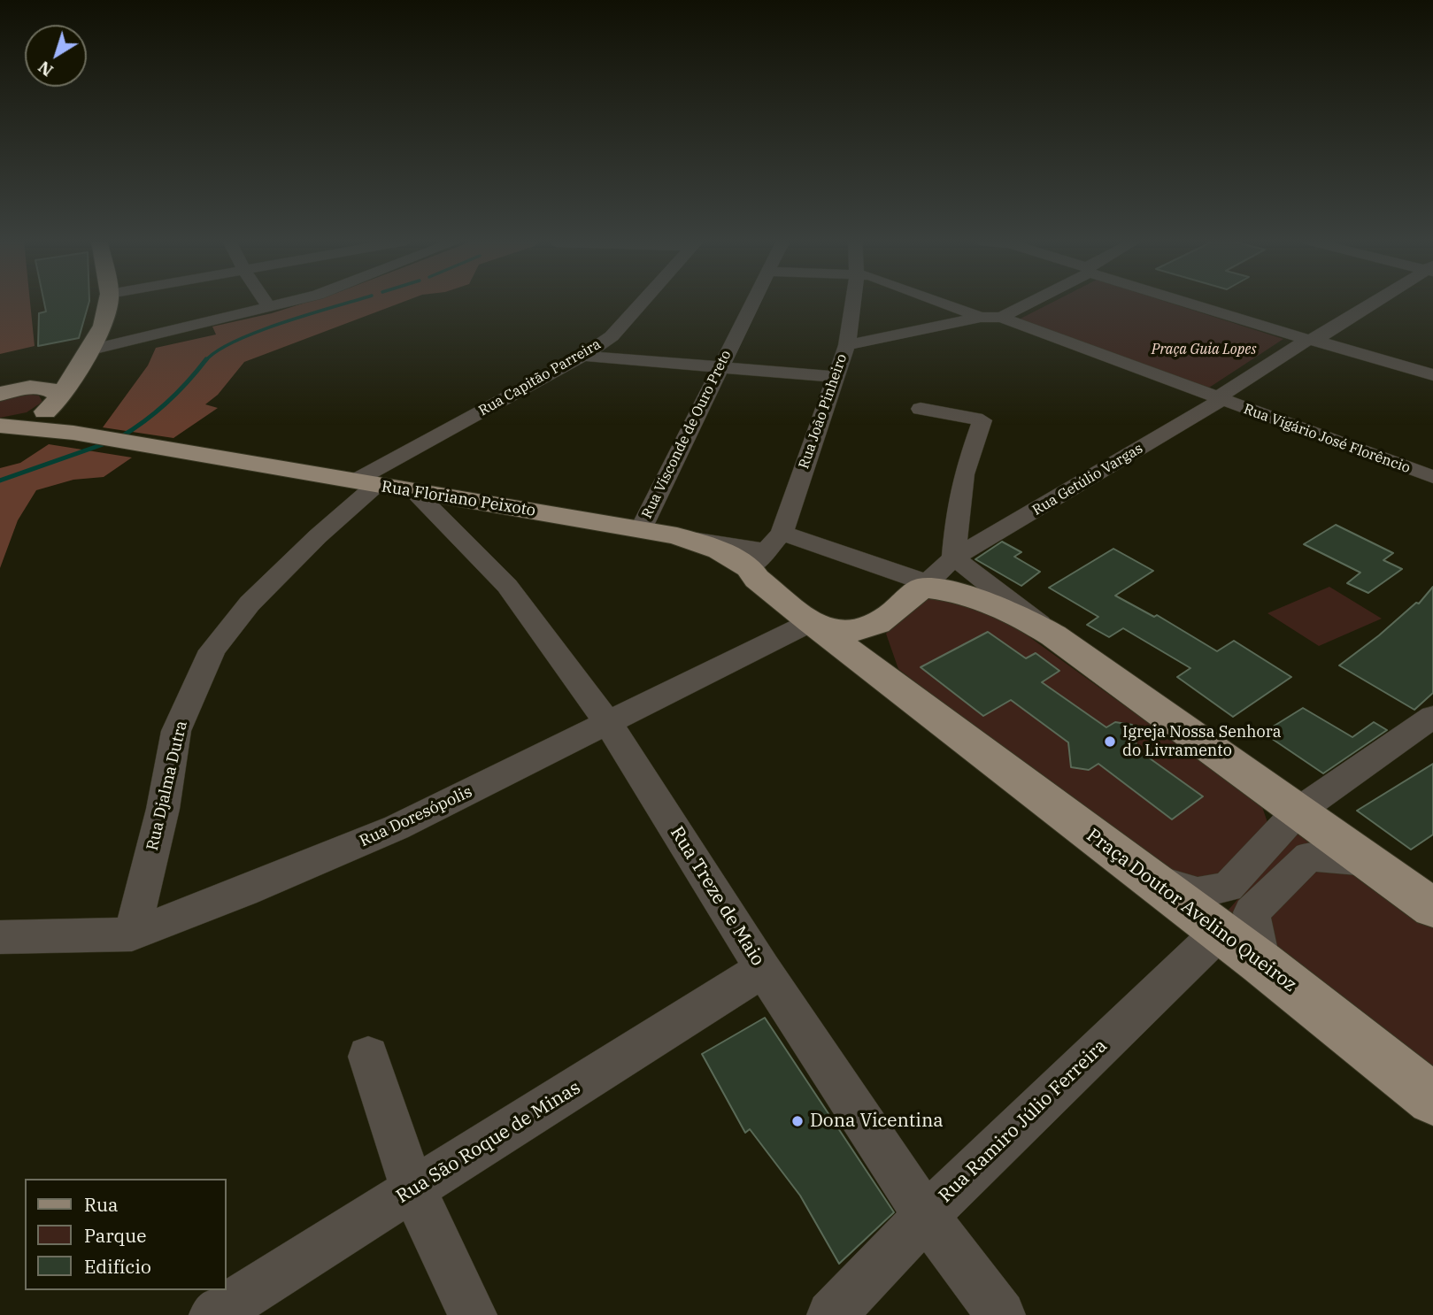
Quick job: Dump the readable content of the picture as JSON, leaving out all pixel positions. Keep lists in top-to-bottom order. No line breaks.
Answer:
{"streets":{"main road":["Rua Floriano Peixoto","Praça Doutor Avelino Queiroz"],"street":["Rua Capitão Parreira","Rua João Pinheiro","Rua Visconde de Ouro Preto","Rua Vigário José Florêncio","Rua Getúlio Vargas","Rua Djalma Dutra","Rua Doresópolis","Rua Treze de Maio","Rua Ramiro Júlio Ferreira","Rua São Roque de Minas"]},"crossings":[["Rua Capitão Parreira","Rua Floriano Peixoto"],["Rua Capitão Parreira","Rua Djalma Dutra"],["Rua João Pinheiro","Rua Floriano Peixoto"],["Rua Visconde de Ouro Preto","Rua Floriano Peixoto"],["Rua Vigário José Florêncio","Rua Getúlio Vargas"],["Rua Floriano Peixoto","Rua Djalma Dutra"],["Rua Floriano Peixoto","Rua Doresópolis"],["Rua Floriano Peixoto","Rua Treze de Maio"],["Rua Floriano Peixoto","Praça Doutor Avelino Queiroz"],["Rua Djalma Dutra","Rua Doresópolis"],["Rua Doresópolis","Rua Treze de Maio"],["Rua Doresópolis","Praça Doutor Avelino Queiroz"],["Rua Treze de Maio","Rua Ramiro Júlio Ferreira"],["Rua Treze de Maio","Rua São Roque de Minas"],["Praça Doutor Avelino Queiroz","Rua Ramiro Júlio Ferreira"]],"parks":["Praça Guia Lopes"],"places":["Igreja Nossa Senhora do Livramento","Dona Vicentina"],"legend":["Rua","Parque","Edifício"],"north":"bottom left"}
